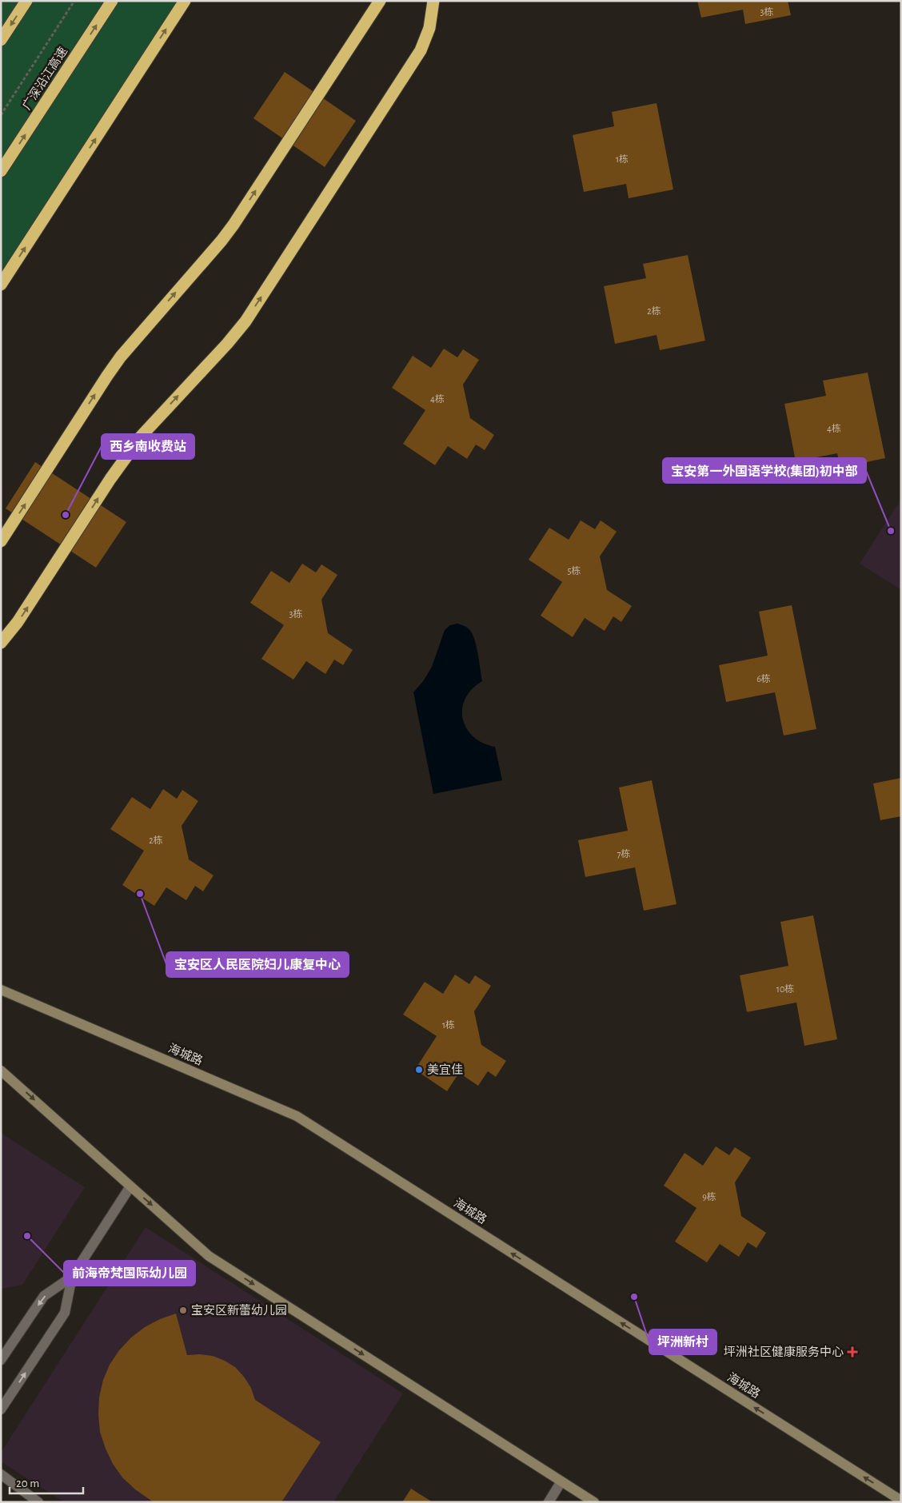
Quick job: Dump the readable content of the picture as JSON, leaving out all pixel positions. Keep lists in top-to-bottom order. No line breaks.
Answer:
{"streets":{"highway":["广深沿江高速"],"main road":["海城路"]},"one_way":["海城路"],"places":{"other":["西乡南收费站","宝安第一外国语学校(集团)初中部","宝安区人民医院妇儿康复中心","美宜佳","前海帝梵国际幼儿园","坪洲新村","宝安区新蕾幼儿园"],"health":["坪洲社区健康服务中心"]},"house_numbers":["3栋","1栋","2栋","4栋","4栋","5栋","3栋","6栋","2栋","7栋","10栋","1栋","9栋"],"scale_bar":"20 m"}
